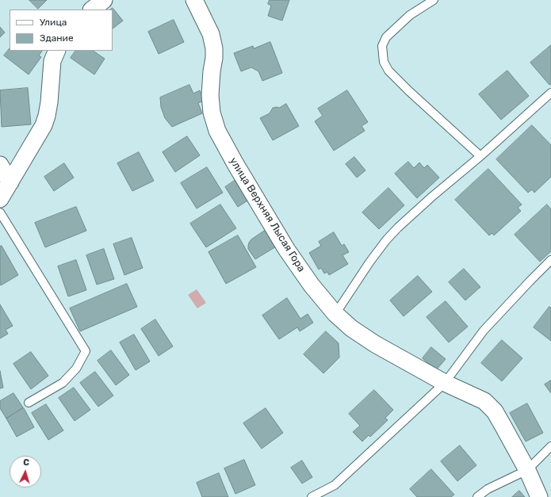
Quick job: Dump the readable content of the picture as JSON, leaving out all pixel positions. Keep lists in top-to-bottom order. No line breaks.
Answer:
{"streets":{"street":["улица Верхняя Лысая Гора"]},"legend":["Улица","Здание"],"north":"top"}
